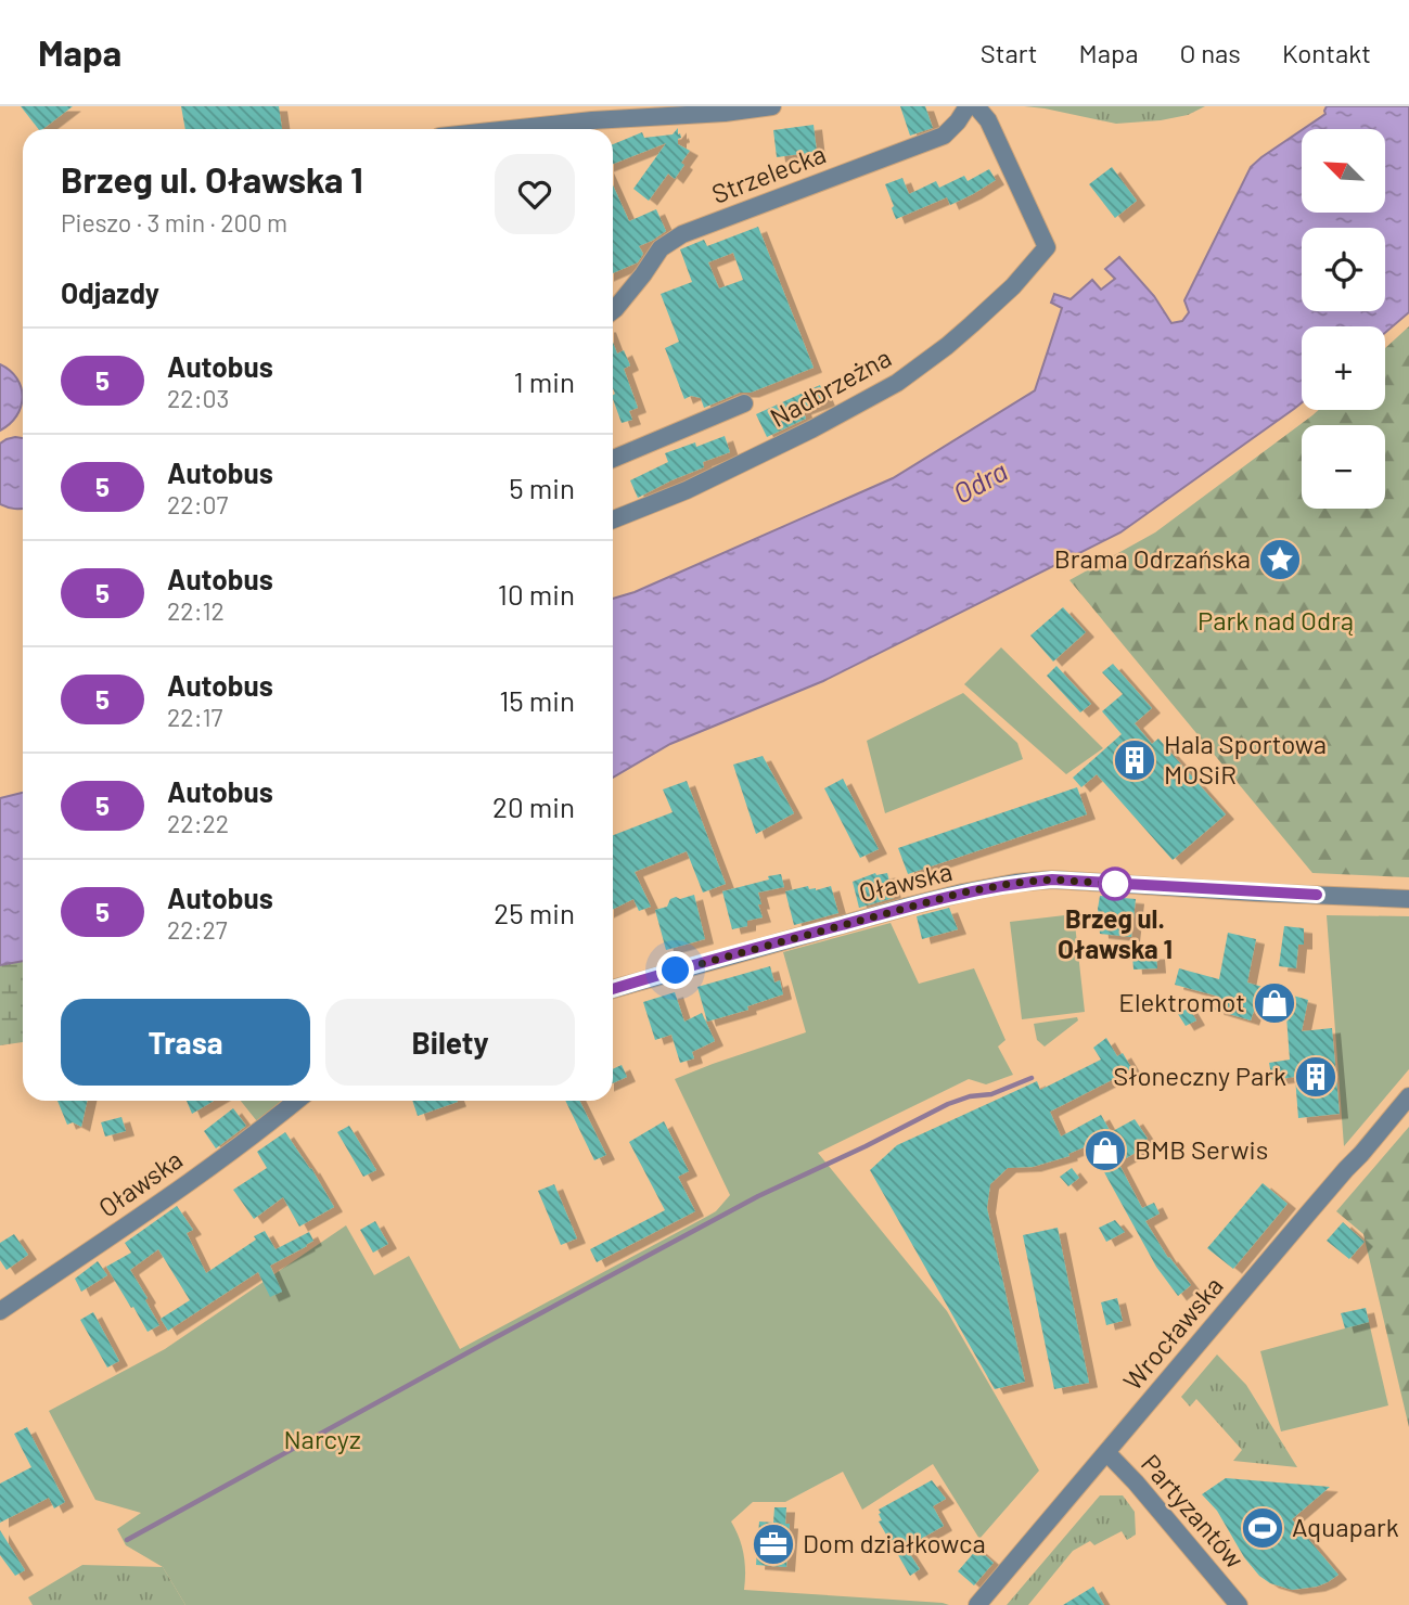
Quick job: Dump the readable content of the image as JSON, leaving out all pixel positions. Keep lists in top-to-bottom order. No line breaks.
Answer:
{"streets":{"street":["Strzelecka","Nadbrzeżna","Oławska","Wrocławska","Partyzantów"]},"crossings":[["Wrocławska","Partyzantów"]],"water":["Odra"],"parks":["Park nad Odrą","Narcyz"],"places":{"place":["Brama Odrzańska"],"building":["Hala Sportowa MOSiR","Słoneczny Park"],"other":["Brzeg ul. Oławska 1"],"shop":["Elektromot","BMB Serwis"],"sports":["Aquapark"],"office":["Dom działkowca"]},"lines":["bus line 5"],"north":"top left","page":{"header":"Mapa","nav":["Start","Mapa","O nas","Kontakt"],"map_buttons":["+","−"],"heading":[["Brzeg ul. Oławska 1","Pieszo · 3 min · 200 m"],"Odjazdy"],"list":[{"mark":"5","name":"Autobus","note":"22:03","value":"1 min"},{"mark":"5","name":"Autobus","note":"22:07","value":"5 min"},{"mark":"5","name":"Autobus","note":"22:12","value":"10 min"},{"mark":"5","name":"Autobus","note":"22:17","value":"15 min"},{"mark":"5","name":"Autobus","note":"22:22","value":"20 min"},{"mark":"5","name":"Autobus","note":"22:27","value":"25 min"}],"buttons":["Trasa","Bilety"]}}
